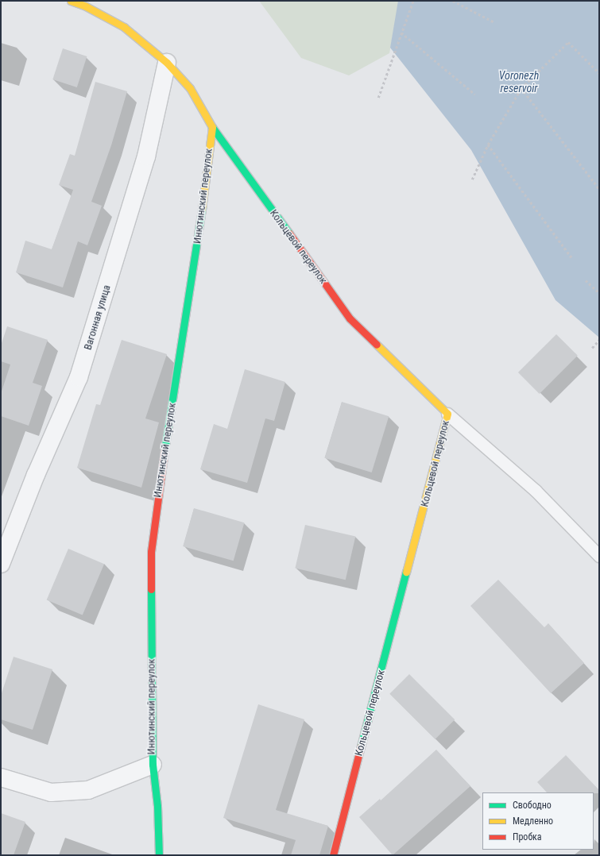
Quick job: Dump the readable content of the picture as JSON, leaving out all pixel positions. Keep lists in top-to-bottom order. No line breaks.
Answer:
{"streets":{"street":["Инютинский переулок","Кольцевой переулок","Вагонная улица"]},"crossings":[["Инютинский переулок","Кольцевой переулок"]],"water":["Voronezh reservoir"],"legend":["Свободно","Медленно","Пробка"]}
